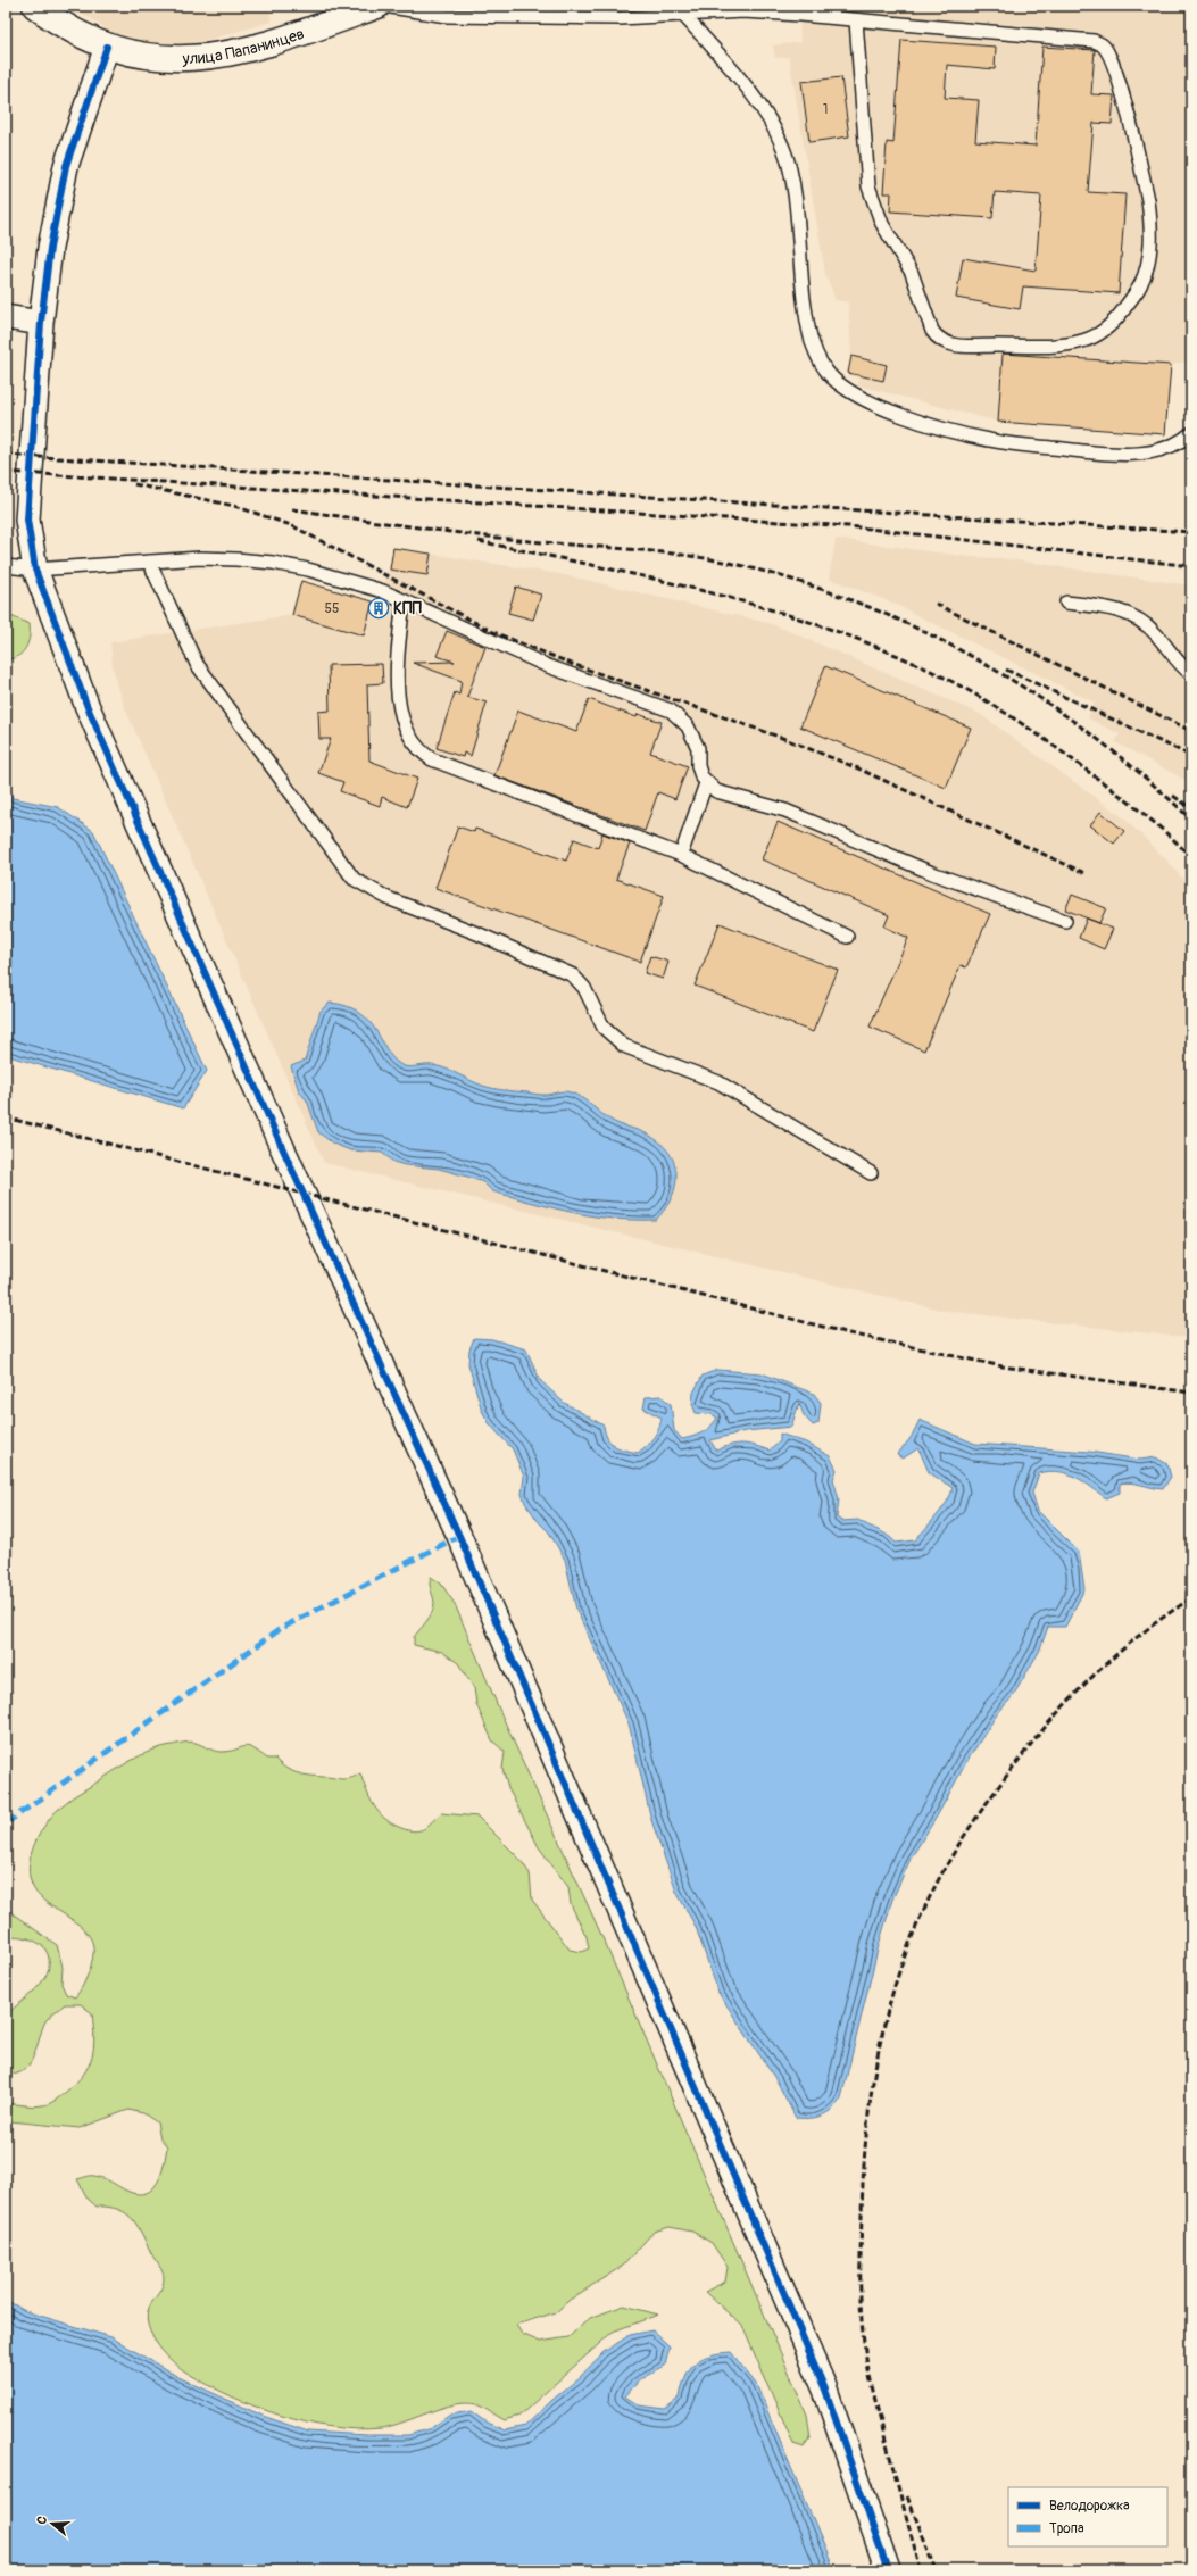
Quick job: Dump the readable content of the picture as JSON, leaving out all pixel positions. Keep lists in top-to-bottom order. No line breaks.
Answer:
{"streets":{"main road":["улица Папанинцев"]},"places":{"building":["КПП"]},"house_numbers":["1","55"],"legend":["Велодорожка","Тропа"],"north":"left"}
